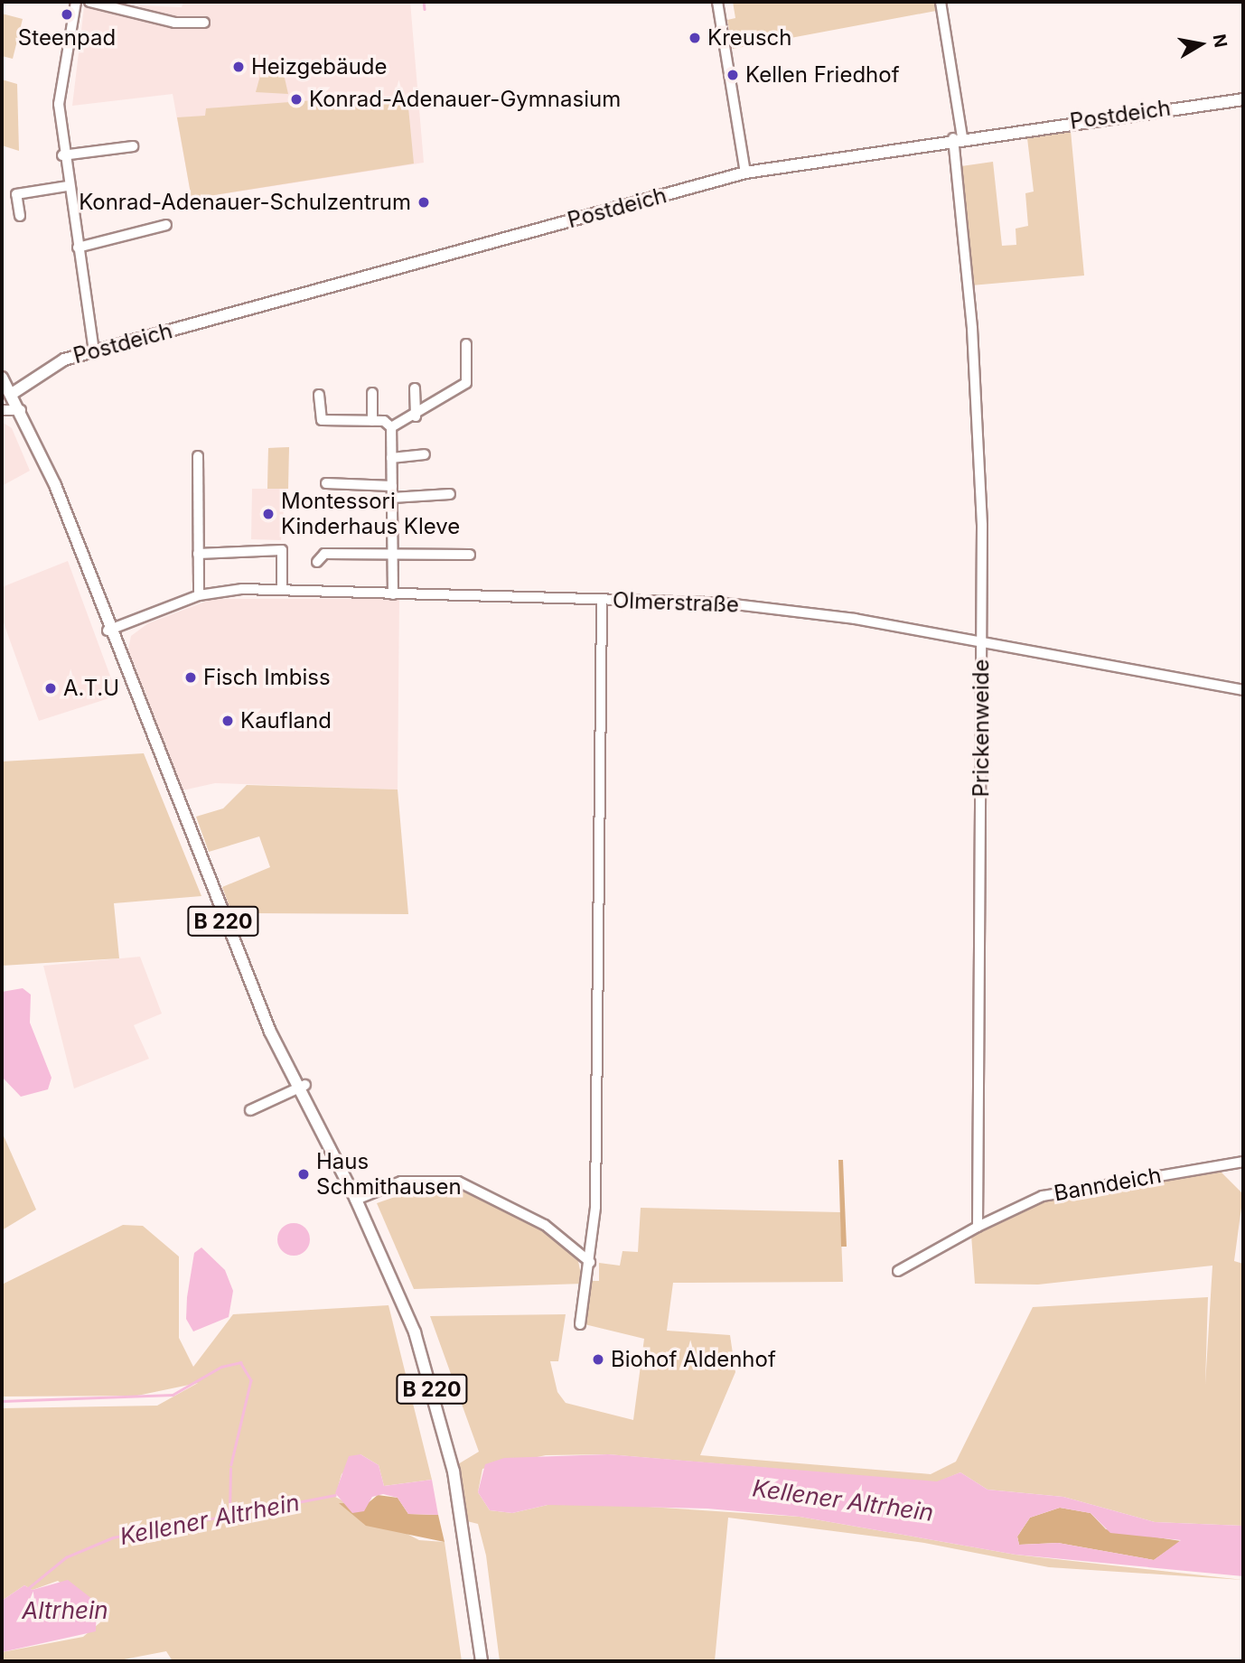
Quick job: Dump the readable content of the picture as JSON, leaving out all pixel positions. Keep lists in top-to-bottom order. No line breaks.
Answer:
{"streets":{"main road":["Postdeich","B 220"],"street":["Olmerstraße","Prickenweide","Banndeich"]},"crossings":[["Postdeich","Prickenweide"],["Postdeich","B 220"],["Olmerstraße","Prickenweide"],["Olmerstraße","B 220"],["Prickenweide","Banndeich"]],"water":["Kellener Altrhein","Altrhein"],"places":["Steenpad","Kreusch","Heizgebäude","Kellen Friedhof","Konrad-Adenauer-Gymnasium","Konrad-Adenauer-Schulzentrum","Montessori Kinderhaus Kleve","Fisch Imbiss","A.T.U","Kaufland","Haus Schmithausen","Biohof Aldenhof"],"north":"right"}
